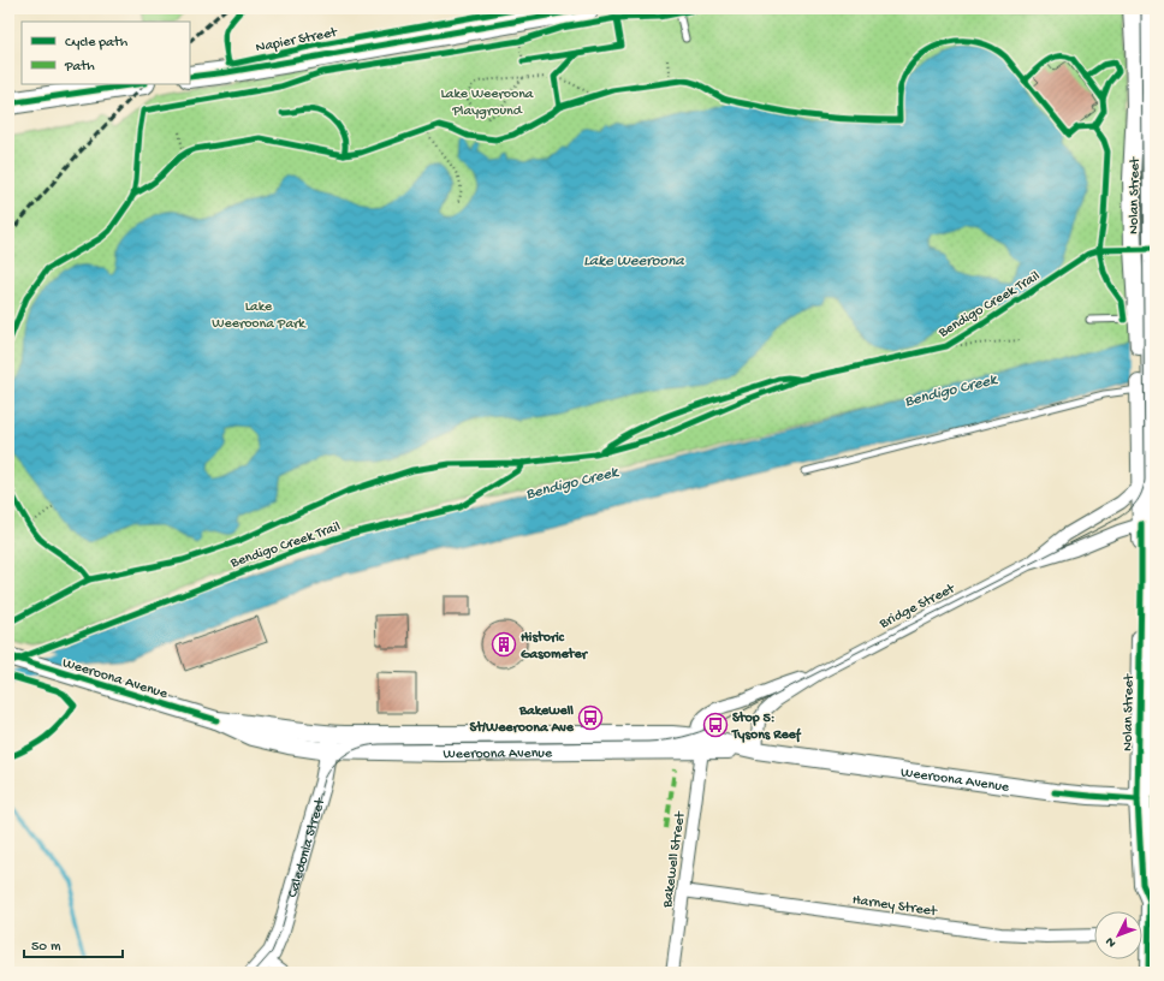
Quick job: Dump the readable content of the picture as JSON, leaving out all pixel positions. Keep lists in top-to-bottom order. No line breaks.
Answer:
{"streets":{"highway":["Napier Street"],"street":["Nolan Street","Bridge Street","Weeroona Avenue","Caledonia Street","Bakewell Street","Harney Street"],"cycle path":["Bendigo Creek Trail"]},"crossings":[["Nolan Street","Bridge Street"],["Nolan Street","Weeroona Avenue"],["Bridge Street","Weeroona Avenue"],["Bridge Street","Bakewell Street"],["Weeroona Avenue","Caledonia Street"],["Weeroona Avenue","Bakewell Street"],["Bakewell Street","Harney Street"]],"water":["Lake Weeroona","Bendigo Creek"],"parks":["Lake Weeroona Playground","Lake Weeroona Park"],"places":{"building":["Historic Gasometer"],"bus stop":["Bakewell St/Weeroona Ave","Stop 5: Tysons Reef"]},"legend":["Cycle path","Path"],"scale_bar":"50 m","north":"bottom left"}
